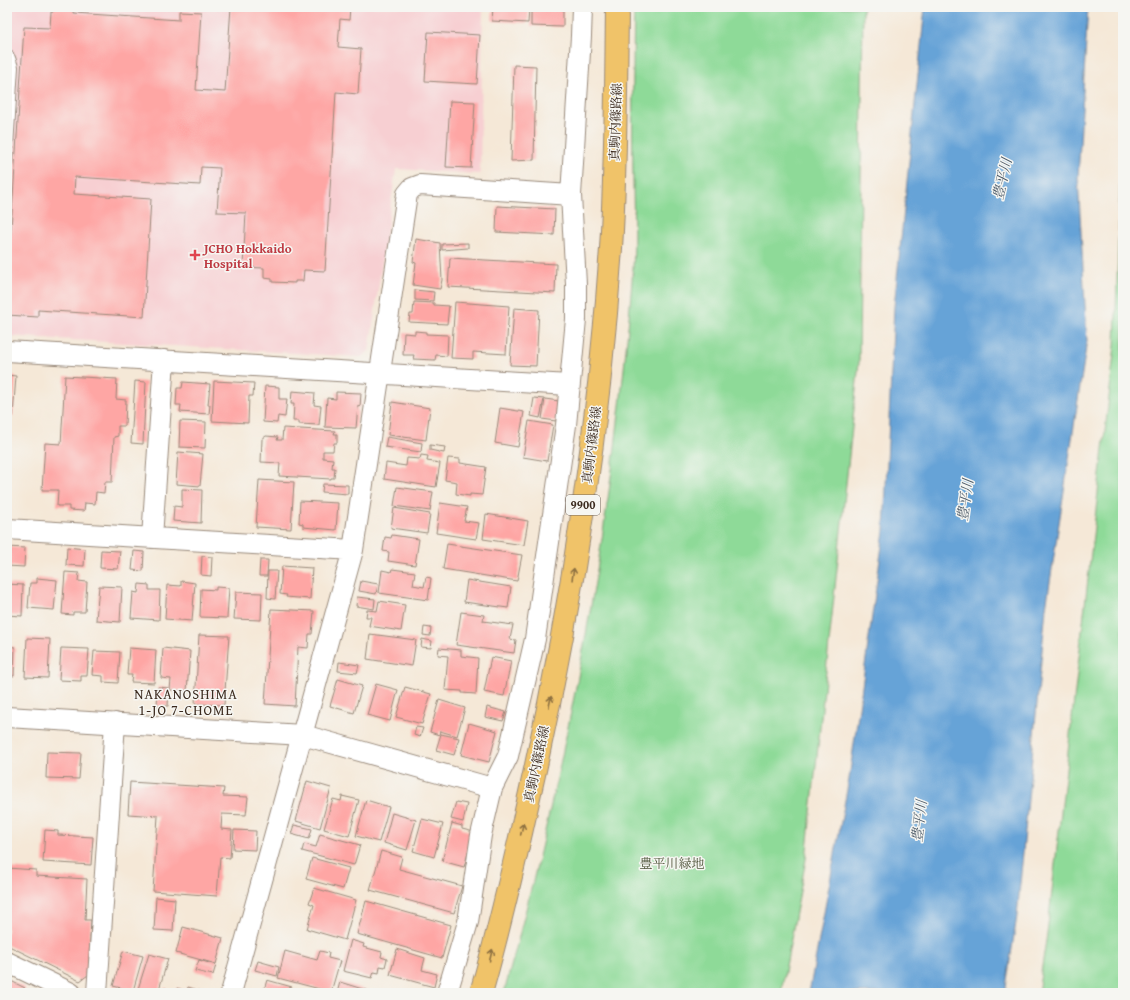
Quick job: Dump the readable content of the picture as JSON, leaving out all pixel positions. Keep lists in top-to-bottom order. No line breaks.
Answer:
{"streets":{"main road":["真駒内篠路線","9900"]},"one_way":["真駒内篠路線"],"districts":["NAKANOSHIMA 1-JO 7-CHOME"],"water":["豊平川"],"parks":["豊平川緑地"],"places":{"health":["JCHO Hokkaido Hospital"]}}
